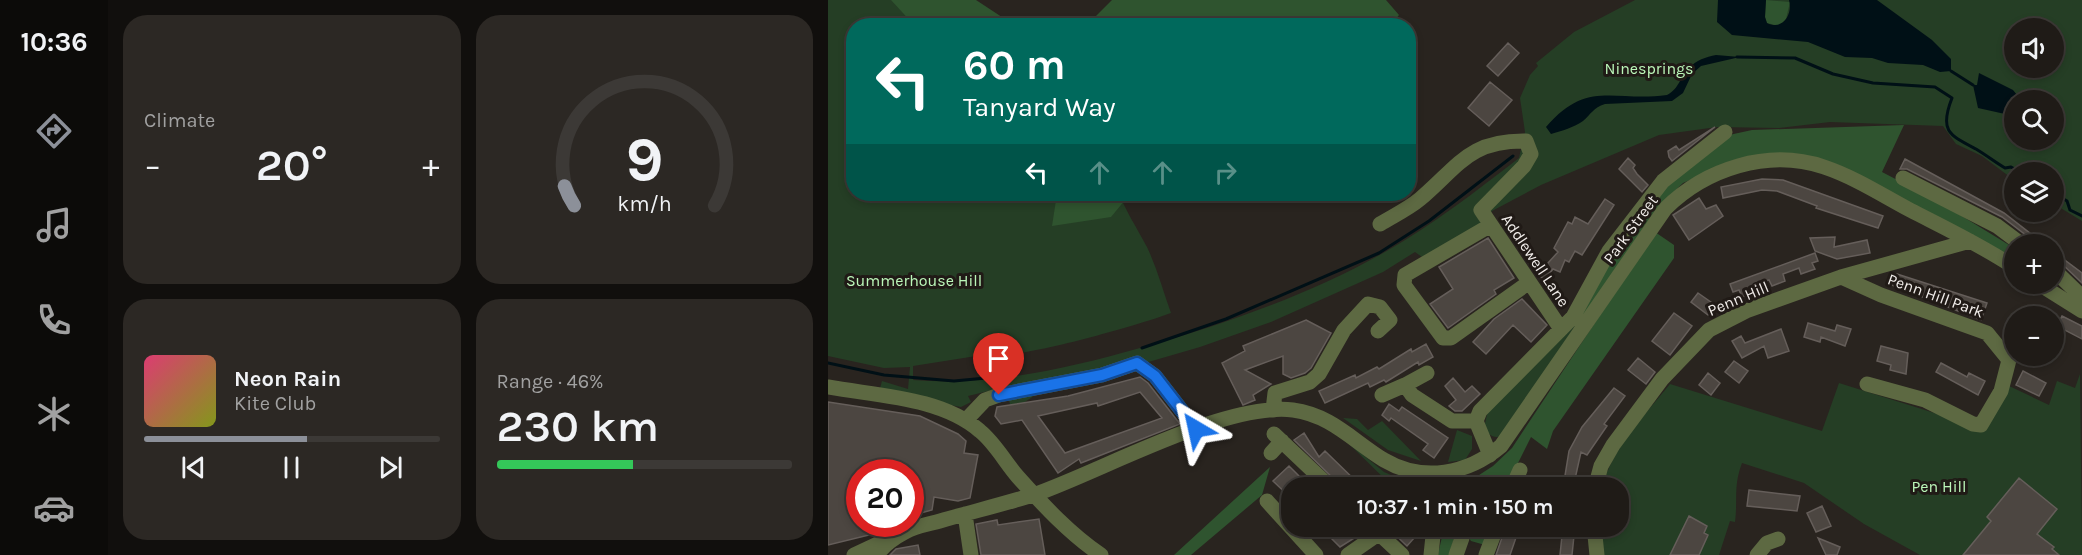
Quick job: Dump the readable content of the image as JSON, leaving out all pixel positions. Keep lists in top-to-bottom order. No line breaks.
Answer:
{"streets":{"street":["Park Street","Addlewell Lane","Penn Hill Park","Penn Hill"]},"crossings":[["Park Street","Penn Hill"],["Penn Hill Park","Penn Hill"]],"parks":["Ninesprings","Summerhouse Hill","Pen Hill"],"page":{"tabs":"10:36","tile":["Climate",["Range · 46%","230 km"]],"map_buttons":["+","−"],"turn":["60 m","Tanyard Way"],"heat":["−","20°","+"],"song":["Neon Rain","Kite Club"],"limit":"20","trip":"10:37 · 1 min · 150 m","gauge":["9","km/h"]}}
